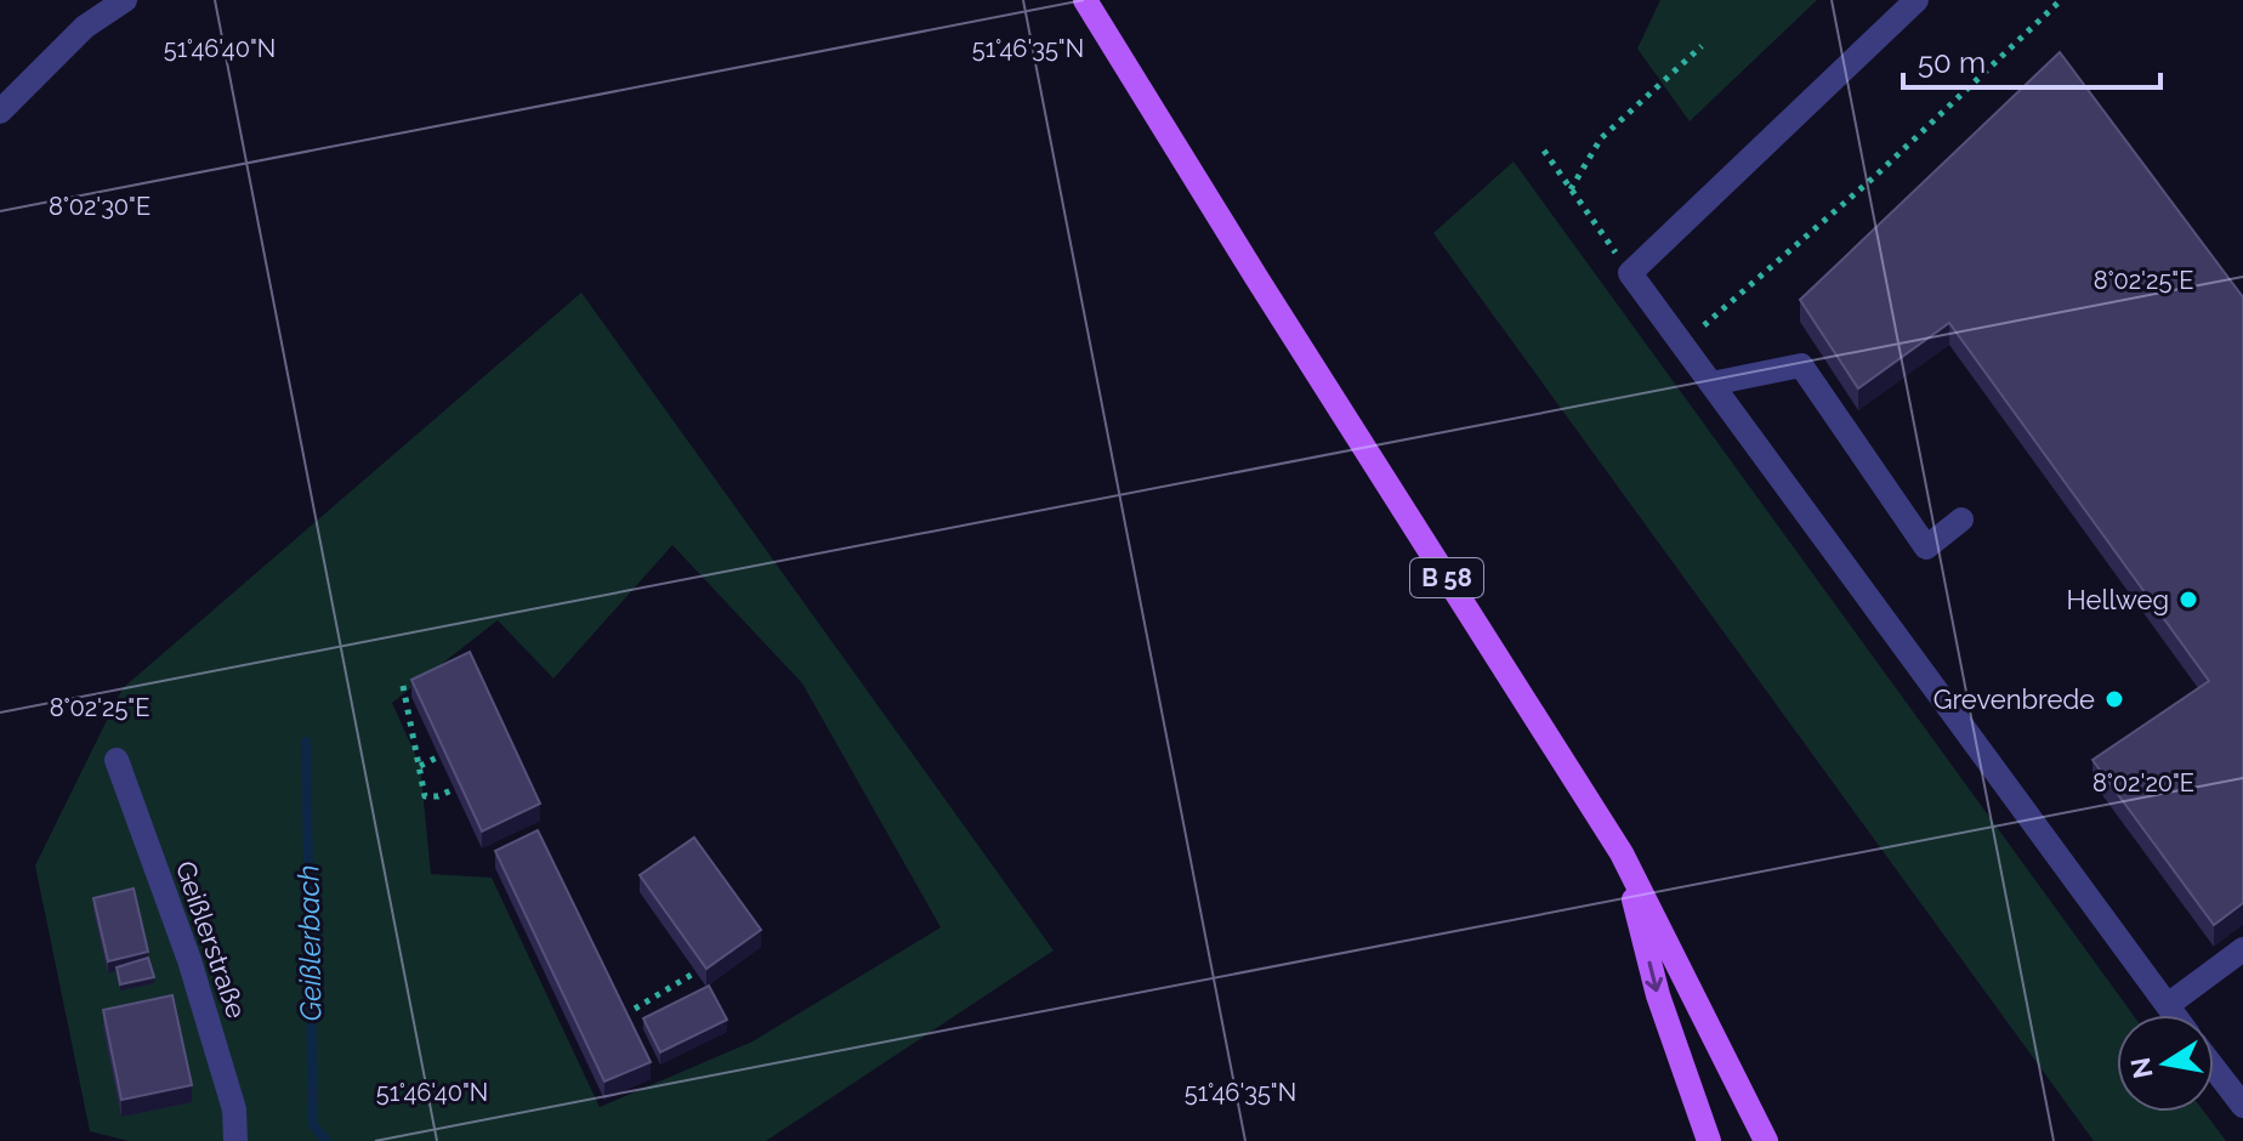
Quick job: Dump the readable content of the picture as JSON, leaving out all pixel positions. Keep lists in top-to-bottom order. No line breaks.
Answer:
{"streets":{"main road":["B 58"],"street":["Geißlerstraße"]},"water":["Geißlerbach"],"places":["Hellweg","Grevenbrede"],"scale_bar":"50 m","north":"left","coordinates":["51°46'40\"N","51°46'35\"N","8°02'30\"E","8°02'25\"E","8°02'20\"E"]}
